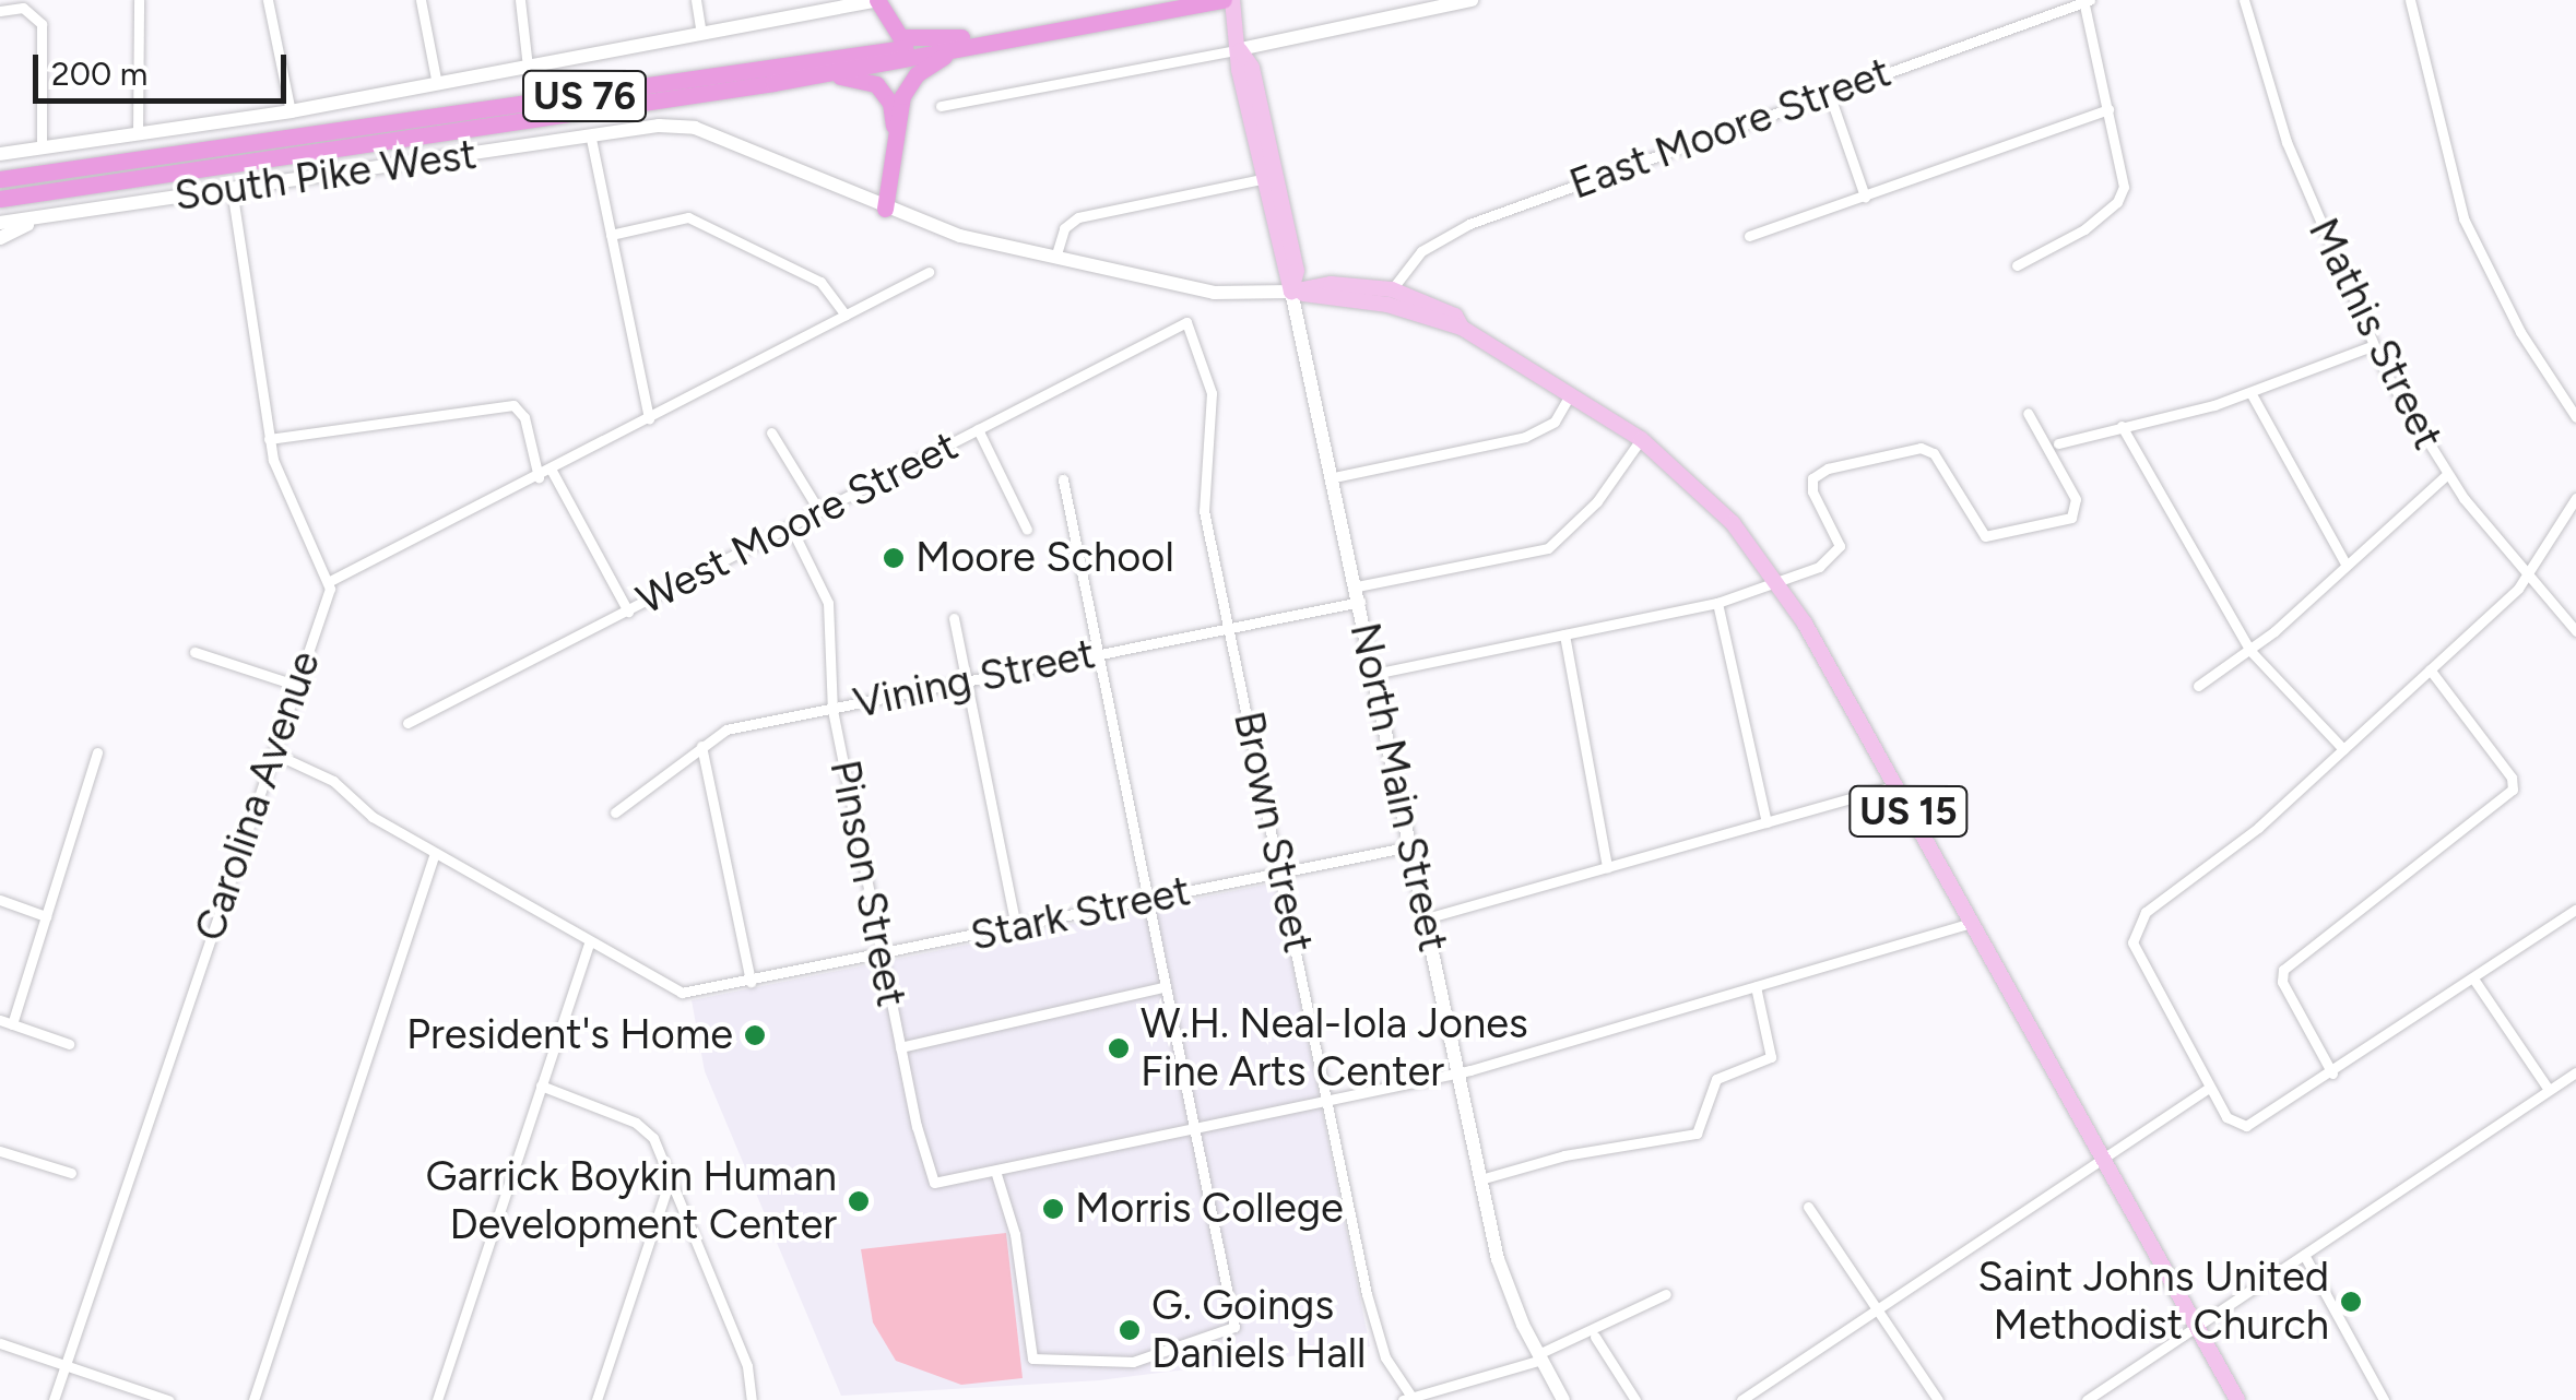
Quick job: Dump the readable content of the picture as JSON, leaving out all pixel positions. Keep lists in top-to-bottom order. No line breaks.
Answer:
{"streets":{"highway":["US 76"],"main road":["South Pike West","North Main Street","US 15"],"street":["East Moore Street","Mathis Street","West Moore Street","Vining Street","Carolina Avenue","Brown Street","Pinson Street","Stark Street"]},"crossings":[["South Pike West","North Main Street"],["West Moore Street","Brown Street"],["West Moore Street","Pinson Street"],["Vining Street","North Main Street"],["Vining Street","US 15"],["Vining Street","Brown Street"],["Vining Street","Pinson Street"],["North Main Street","Stark Street"],["Carolina Avenue","Stark Street"],["Brown Street","Stark Street"],["Pinson Street","Stark Street"]],"places":["Moore School","President's Home","W.H. Neal-Iola Jones Fine Arts Center","Garrick Boykin Human Development Center","Morris College","Saint Johns United Methodist Church","G. Goings Daniels Hall"],"scale_bar":"200 m"}
